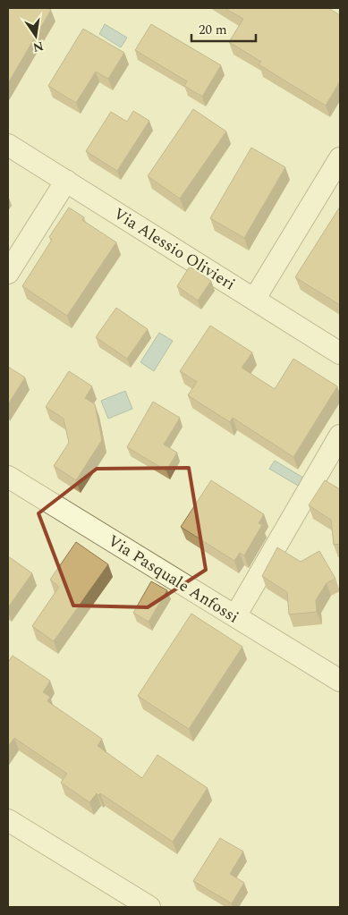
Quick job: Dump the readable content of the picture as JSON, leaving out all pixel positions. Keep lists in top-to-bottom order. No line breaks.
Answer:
{"streets":{"street":["Via Alessio Olivieri","Via Pasquale Anfossi"]},"scale_bar":"20 m","north":"bottom"}
